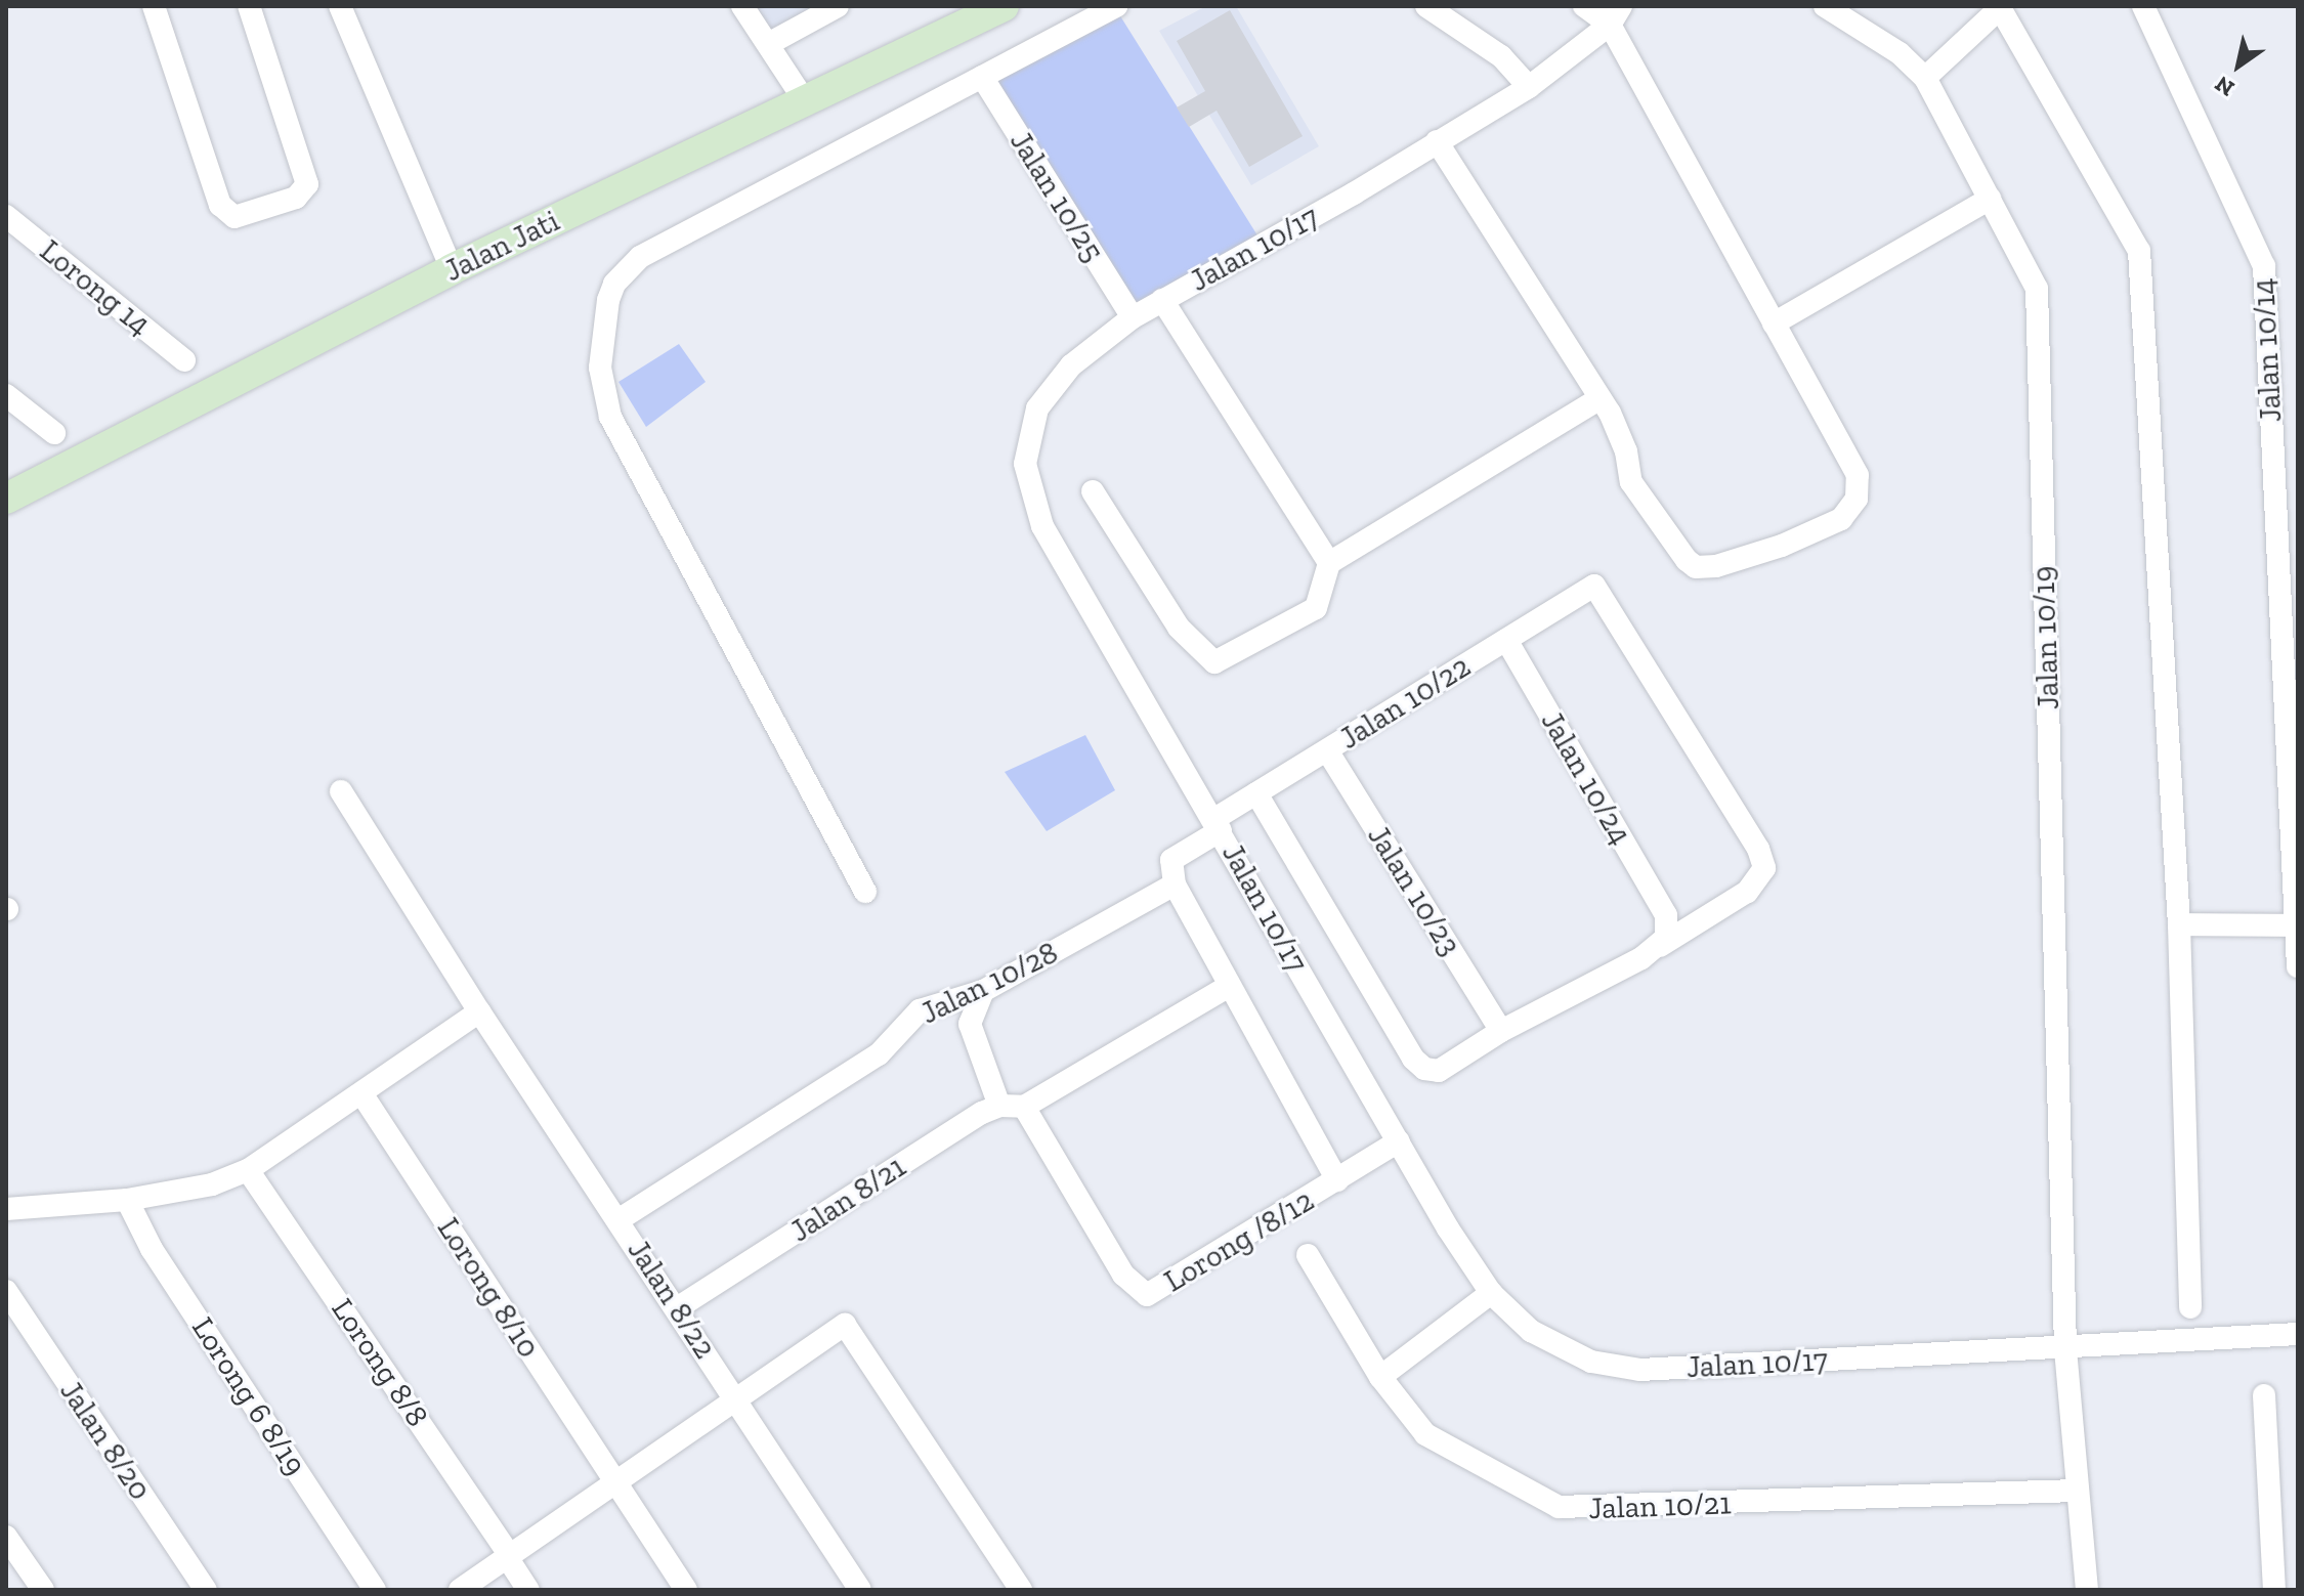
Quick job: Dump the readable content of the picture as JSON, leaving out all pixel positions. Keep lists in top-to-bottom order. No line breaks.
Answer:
{"streets":{"street":["Jalan 10/25","Jalan Jati","Jalan 10/17","Lorong 14","Jalan 10/14","Jalan 10/19","Jalan 10/22","Jalan 10/24","Jalan 10/23","Jalan 10/28","Jalan 8/21","Lorong /8/12","Lorong 8/10","Jalan 8/22","Lorong 8/8","Lorong 6 8/19","Jalan 8/20","Jalan 10/21"]},"crossings":[["Jalan 10/25","Jalan 10/17"],["Jalan 10/17","Jalan 10/19"],["Jalan 10/17","Jalan 10/22"],["Jalan 10/17","Lorong /8/12"],["Jalan 10/19","Jalan 10/21"],["Jalan 10/22","Jalan 10/24"],["Jalan 10/22","Jalan 10/23"],["Jalan 10/28","Jalan 8/22"],["Jalan 8/21","Jalan 8/22"]],"north":"bottom left"}
